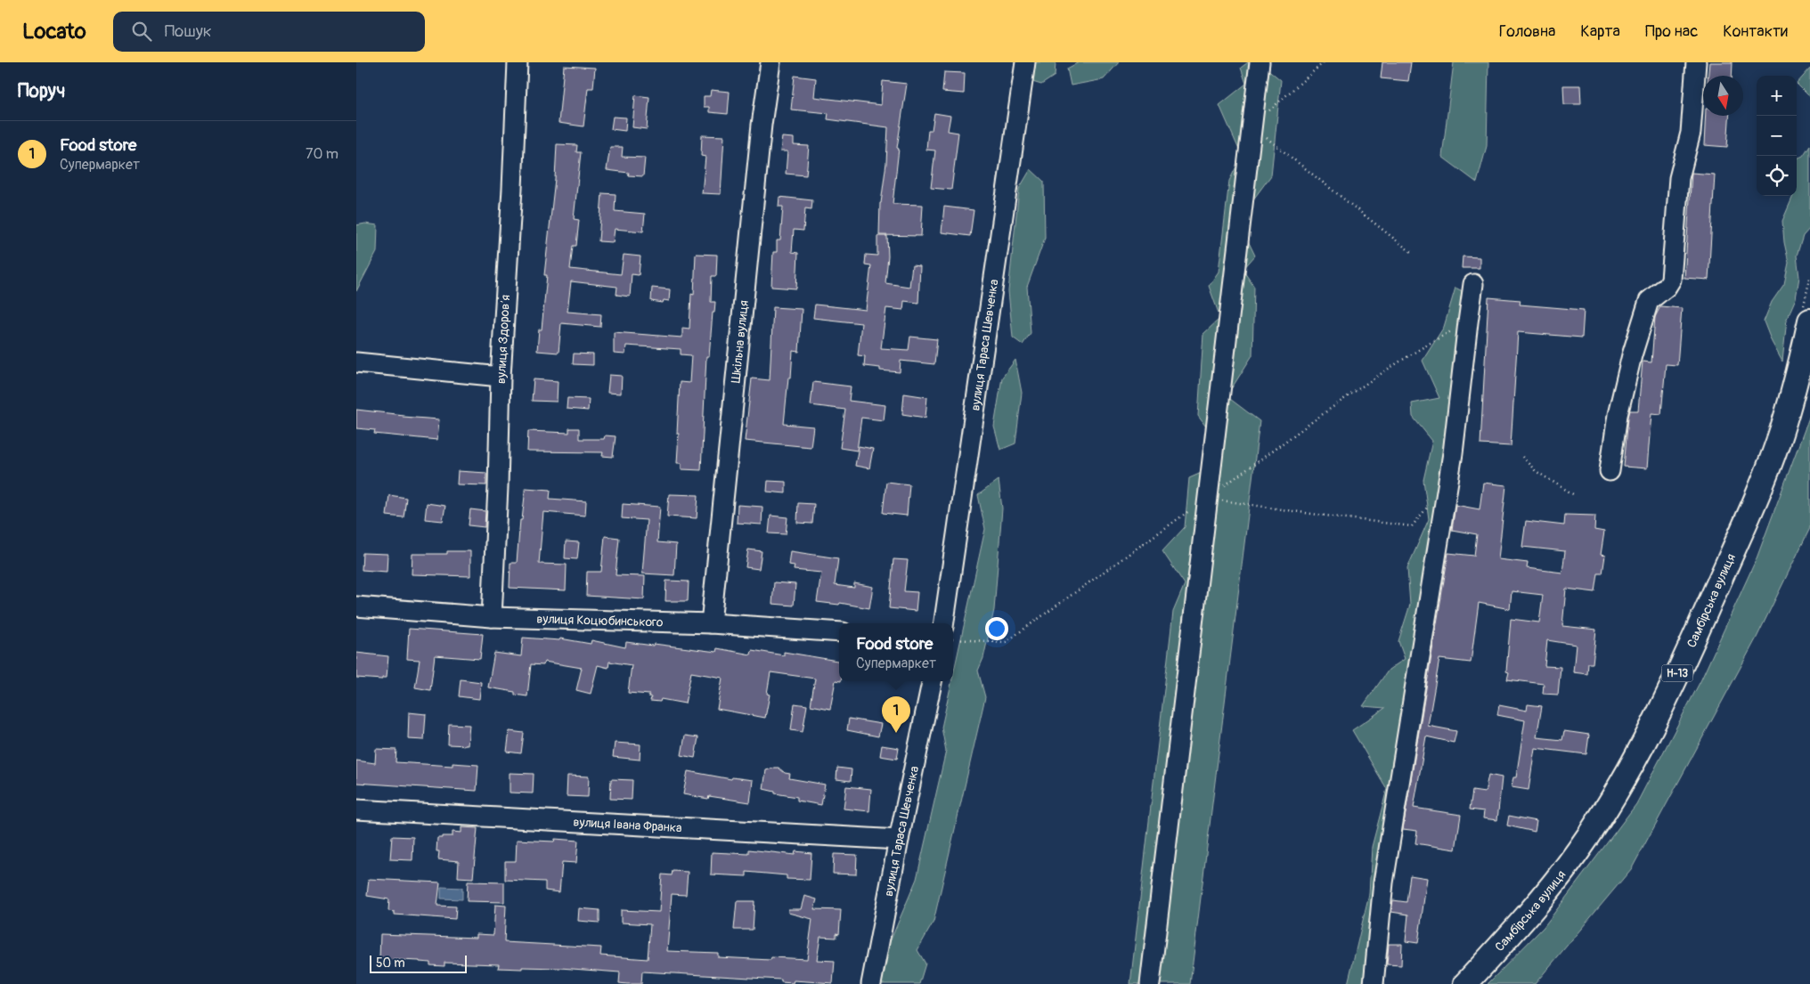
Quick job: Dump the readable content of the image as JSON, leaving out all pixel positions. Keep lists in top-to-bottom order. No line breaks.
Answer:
{"streets":{"main road":["Самбірська вулиця","Н-13"],"street":["вулиця Здоровʼя","Шкільна вулиця","вулиця Тараса Шевченка","вулиця Коцюбинського","вулиця Івана Франка"]},"crossings":[["вулиця Здоровʼя","вулиця Коцюбинського"],["Шкільна вулиця","вулиця Коцюбинського"],["вулиця Тараса Шевченка","вулиця Івана Франка"]],"scale_bar":"50 m","north":"bottom","page":{"header":"Locato","search":"Пошук","nav":["Головна","Карта","Про нас","Контакти"],"heading":"Поруч","map_buttons":["+","−"],"list":[{"mark":"1","name":"Food store","note":"Супермаркет","value":"70 m"}],"popup":["Food store","Супермаркет"],"pins":"1","scale":"50 m"}}
